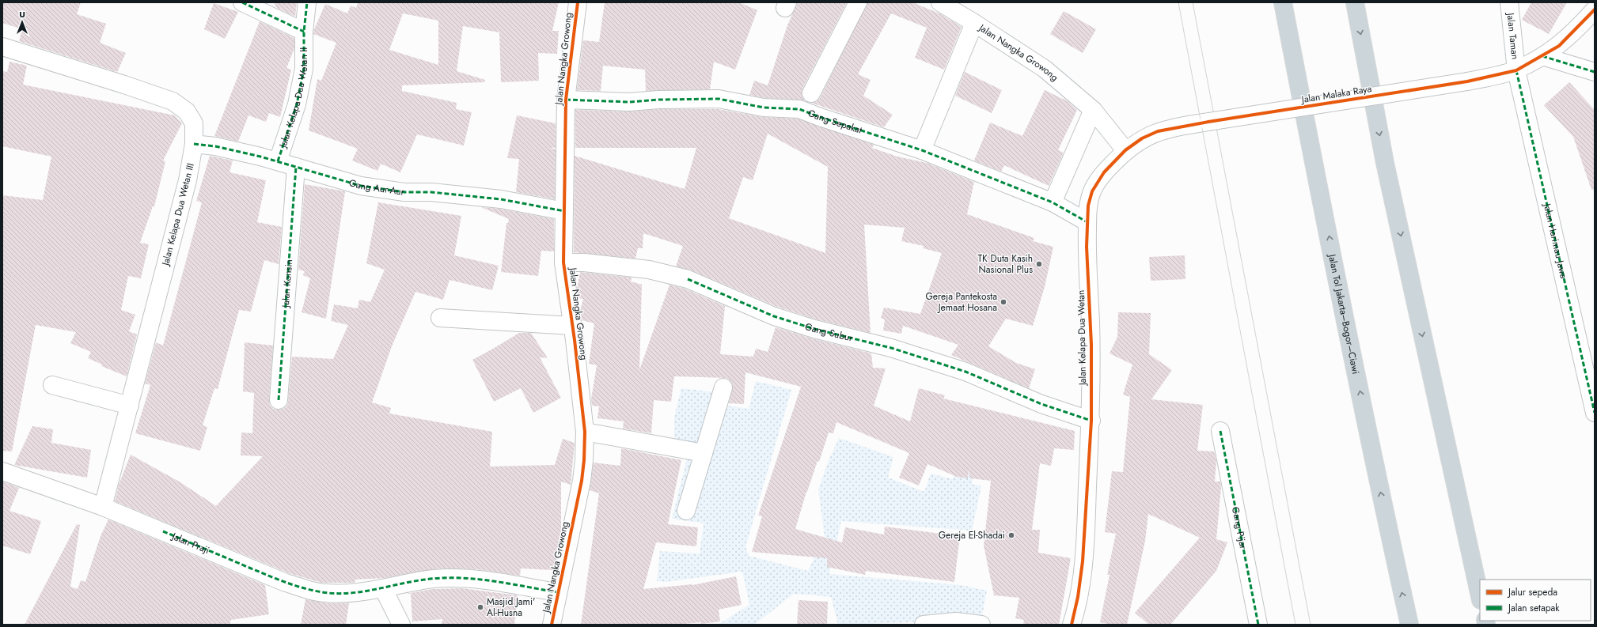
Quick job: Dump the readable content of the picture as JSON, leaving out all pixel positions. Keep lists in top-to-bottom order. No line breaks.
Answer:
{"streets":{"highway":["Jalan Tol Jakarta–Bogor–Ciawi"],"street":["Jalan Taman","Jalan Nangka Growong","Jalan Malaka Raya","Jalan Kelapa Dua Wetan II","Gang Sepakat","Gang Aur-Aur","Jalan Kelapa Dua Wetan III","Jalan Harimau Jawa","Jalan Konsin","Gang Subur","Jalan Kelapa Dua Wetan","Gang Pijar","Jalan Praji"]},"crossings":[["Jalan Taman","Jalan Malaka Raya"],["Jalan Taman","Jalan Harimau Jawa"],["Jalan Nangka Growong","Gang Sepakat"],["Jalan Nangka Growong","Gang Aur-Aur"],["Jalan Nangka Growong","Gang Subur"],["Jalan Nangka Growong","Jalan Kelapa Dua Wetan"],["Jalan Nangka Growong","Jalan Praji"],["Jalan Malaka Raya","Jalan Harimau Jawa"],["Jalan Malaka Raya","Jalan Kelapa Dua Wetan"],["Jalan Kelapa Dua Wetan II","Gang Aur-Aur"],["Gang Sepakat","Jalan Kelapa Dua Wetan"],["Gang Aur-Aur","Jalan Kelapa Dua Wetan III"],["Gang Aur-Aur","Jalan Konsin"],["Jalan Kelapa Dua Wetan III","Jalan Praji"],["Gang Subur","Jalan Kelapa Dua Wetan"]],"places":["TK Duta Kasih Nasional Plus","Gereja Pantekosta Jemaat Hosana","Gereja El-Shadai","Masjid Jami' Al-Husna"],"legend":["Jalur sepeda","Jalan setapak"],"north":"top"}
